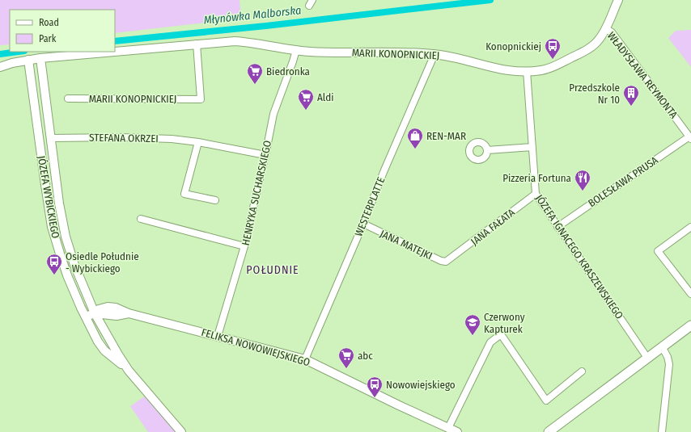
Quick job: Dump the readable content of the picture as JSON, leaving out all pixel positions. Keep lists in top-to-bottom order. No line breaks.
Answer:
{"streets":{"street":["MARII KONOPNICKIEJ","WŁADYSŁAWA REYMONTA","STEFANA OKRZEI","BOLESŁAWA PRUSA","HENRYKA SUCHARSKIEGO","JÓZEFA WYBICKIEGO","WESTERPLATTE","JANA FAŁATA","JANA MATEJKI","JÓZEFA IGNACEGO KRASZEWSKIEGO","FELIKSA NOWOWIEJSKIEGO"]},"crossings":[["MARII KONOPNICKIEJ","WŁADYSŁAWA REYMONTA"],["MARII KONOPNICKIEJ","HENRYKA SUCHARSKIEGO"],["MARII KONOPNICKIEJ","JÓZEFA WYBICKIEGO"],["MARII KONOPNICKIEJ","WESTERPLATTE"],["MARII KONOPNICKIEJ","JÓZEFA IGNACEGO KRASZEWSKIEGO"],["WŁADYSŁAWA REYMONTA","BOLESŁAWA PRUSA"],["STEFANA OKRZEI","HENRYKA SUCHARSKIEGO"],["STEFANA OKRZEI","JÓZEFA WYBICKIEGO"],["BOLESŁAWA PRUSA","JÓZEFA IGNACEGO KRASZEWSKIEGO"],["HENRYKA SUCHARSKIEGO","FELIKSA NOWOWIEJSKIEGO"],["JÓZEFA WYBICKIEGO","FELIKSA NOWOWIEJSKIEGO"],["WESTERPLATTE","JANA MATEJKI"],["WESTERPLATTE","FELIKSA NOWOWIEJSKIEGO"],["JANA FAŁATA","JANA MATEJKI"],["JANA FAŁATA","JÓZEFA IGNACEGO KRASZEWSKIEGO"]],"districts":["POŁUDNIE"],"water":["Młynówka Malborska"],"places":{"bus stop":["Konopnickiej","Osiedle Południe - Wybickiego","Nowowiejskiego"],"supermarket":["Biedronka","Aldi","abc"],"building":["Przedszkole Nr 10"],"shop":["REN-MAR"],"restaurant":["Pizzeria Fortuna"],"school or university":["Czerwony Kapturek"]},"legend":["Road","Park"]}
